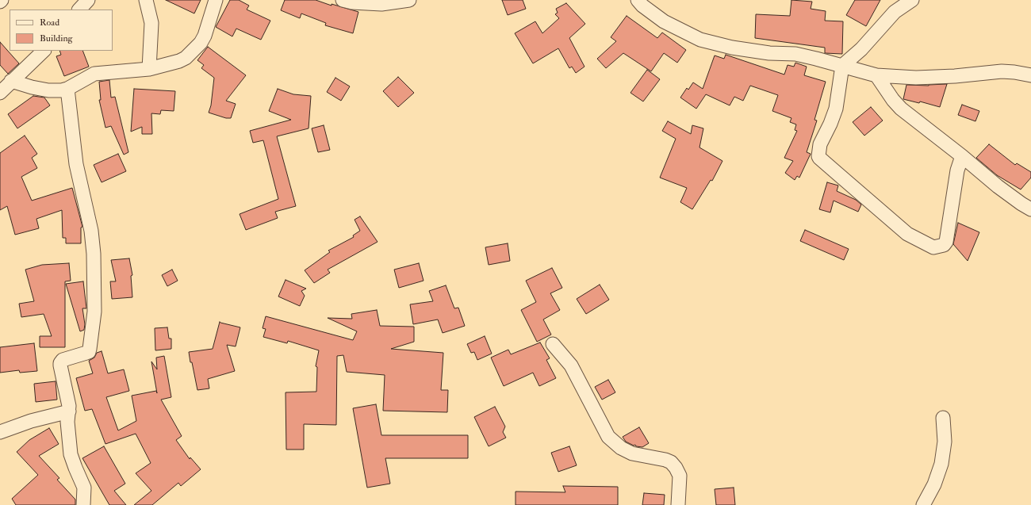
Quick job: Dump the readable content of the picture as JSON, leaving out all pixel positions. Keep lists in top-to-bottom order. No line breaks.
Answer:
{"legend":["Road","Building"]}
